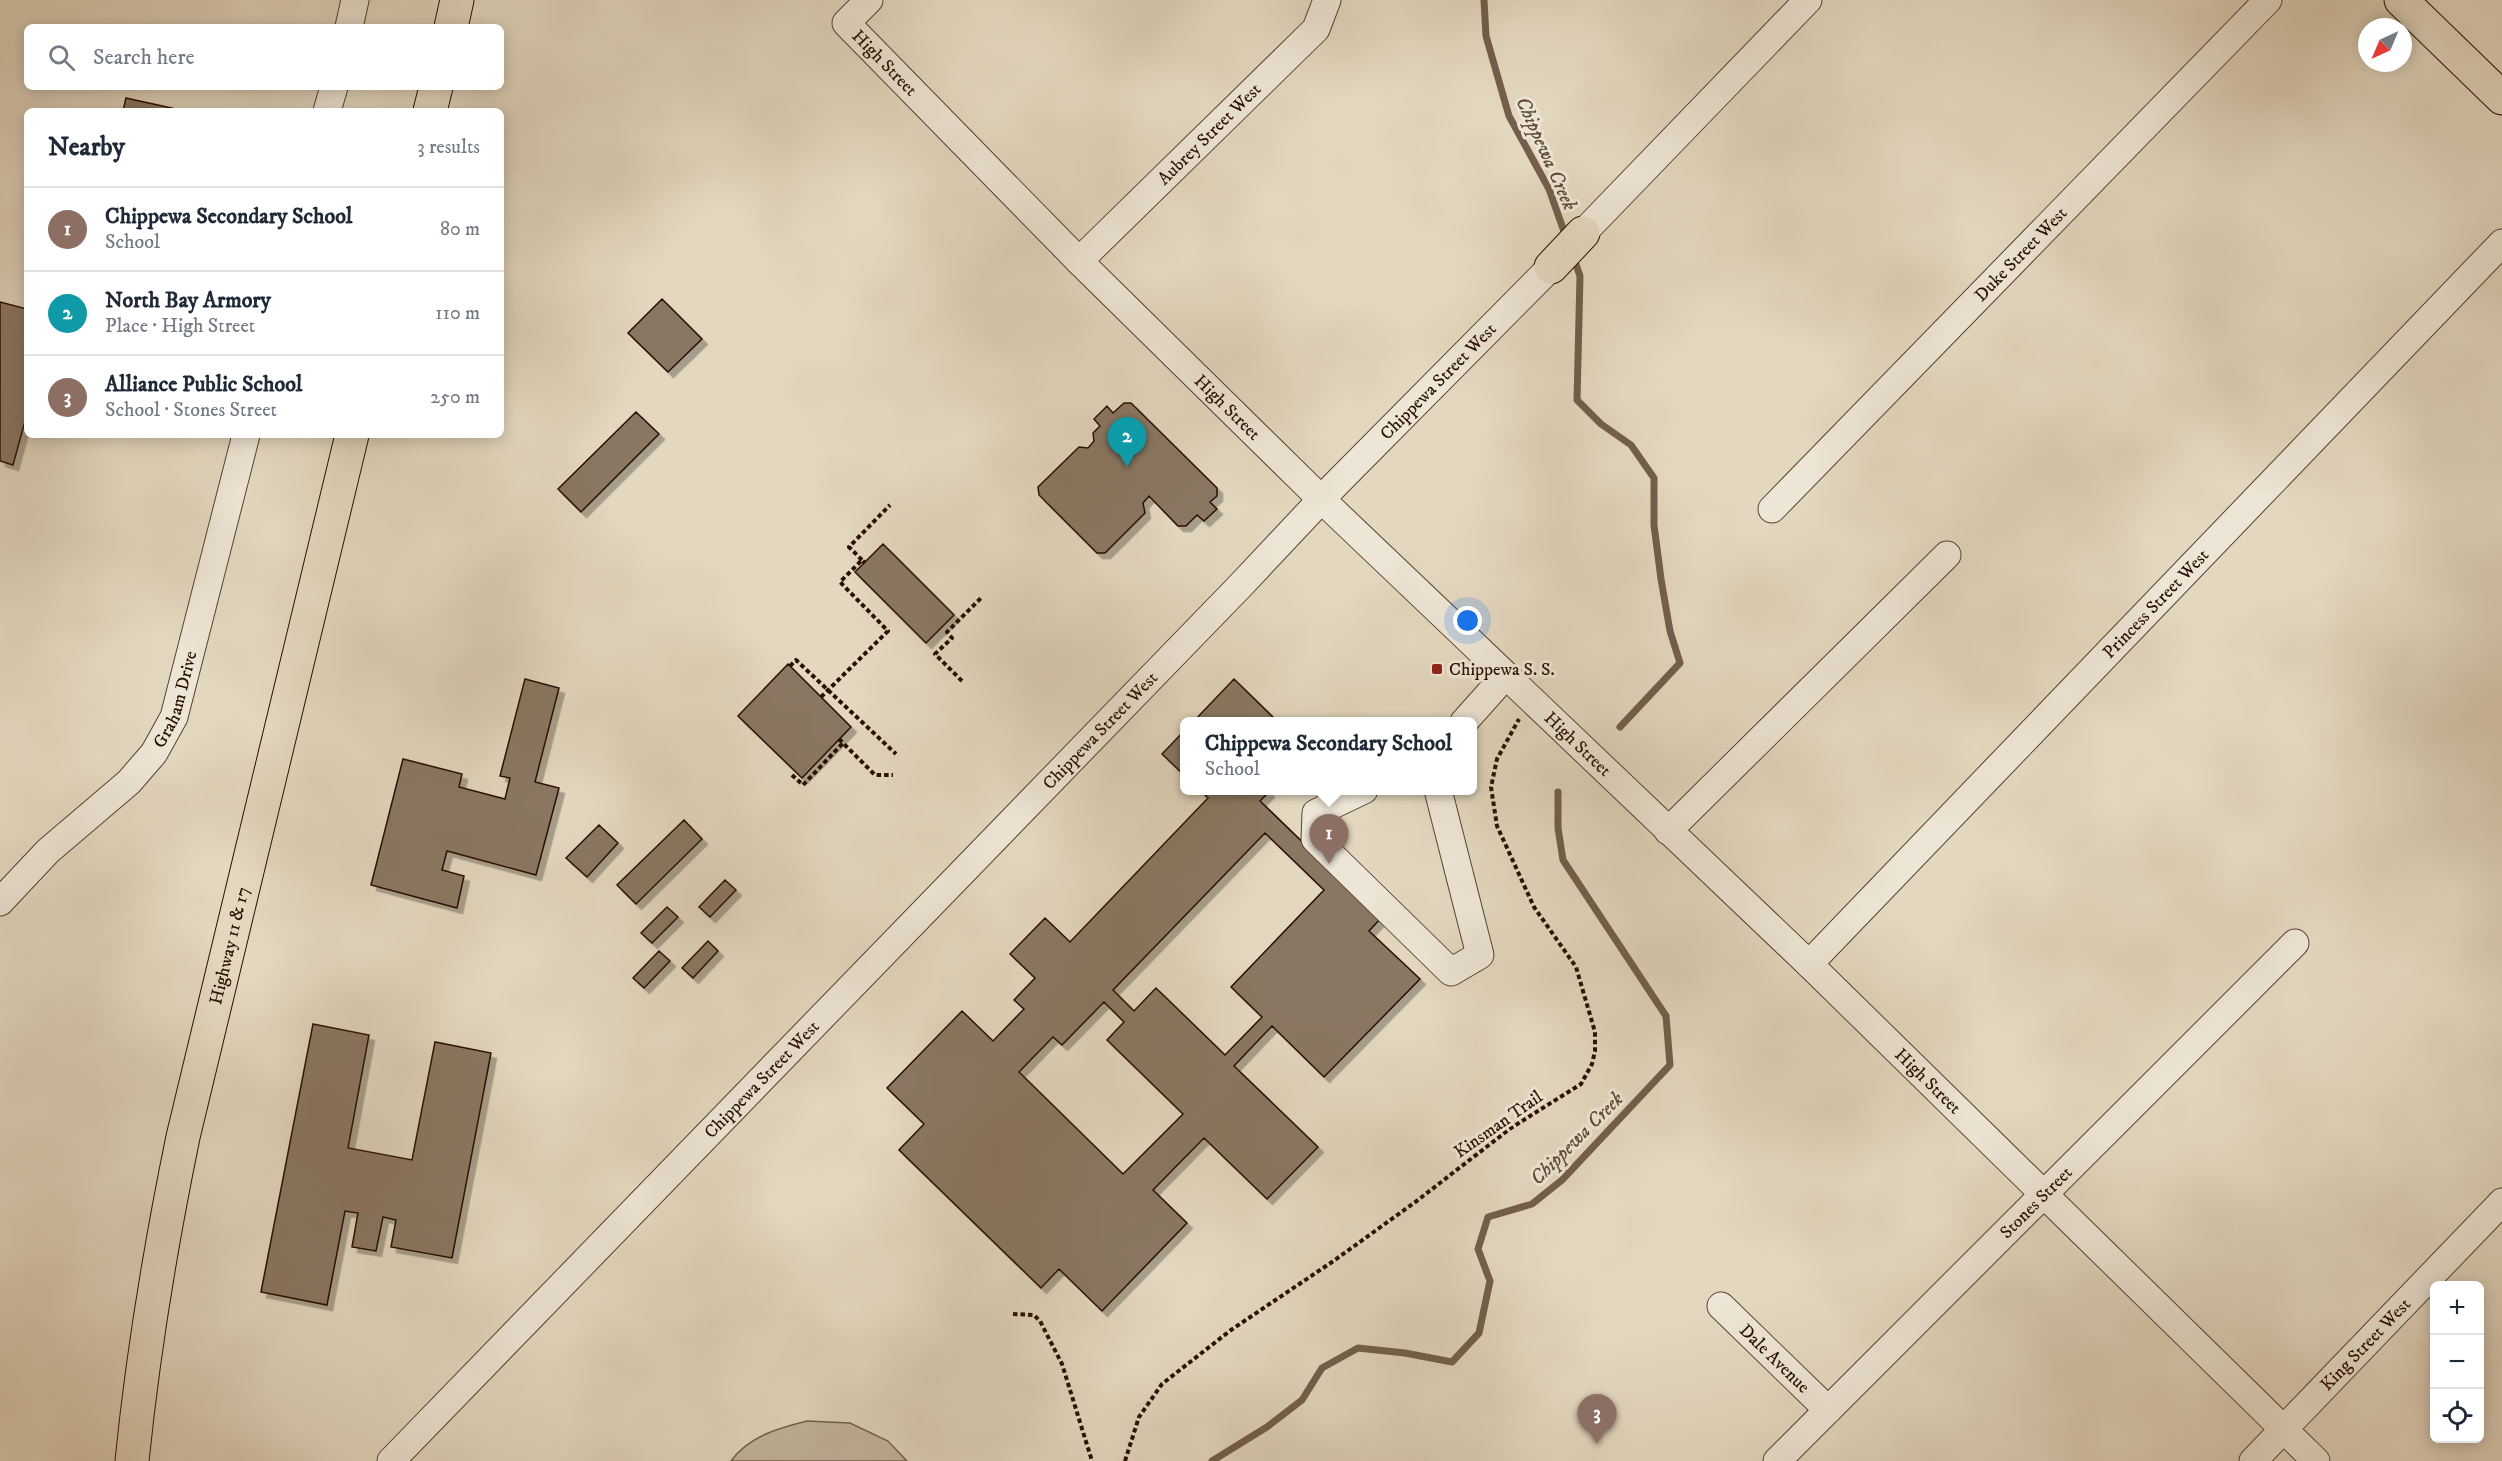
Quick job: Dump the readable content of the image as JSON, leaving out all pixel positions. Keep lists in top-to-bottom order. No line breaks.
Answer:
{"streets":{"main road":["Chippewa Street West","Highway 11 & 17"],"street":["High Street","Aubrey Street West","Duke Street West","Princess Street West","Graham Drive","Stones Street","King Street West","Dale Avenue"],"path":["Kinsman Trail"]},"crossings":[["High Street","Aubrey Street West"],["High Street","Chippewa Street West"],["High Street","Princess Street West"],["High Street","Kinsman Trail"],["High Street","Stones Street"],["High Street","King Street West"],["Stones Street","Dale Avenue"]],"water":["Chippewa Creek"],"places":{"transit":["Chippewa S. S."]},"north":"bottom left","page":{"search":"Search here","heading":["Nearby","3 results"],"list":[{"mark":"1","name":"Chippewa Secondary School","note":"School","value":"80 m"},{"mark":"2","name":"North Bay Armory","note":"Place · High Street","value":"110 m"},{"mark":"3","name":"Alliance Public School","note":"School · Stones Street","value":"250 m"}],"pins":["2","1","3"],"popup":["Chippewa Secondary School","School"],"map_buttons":["+","−"]}}
